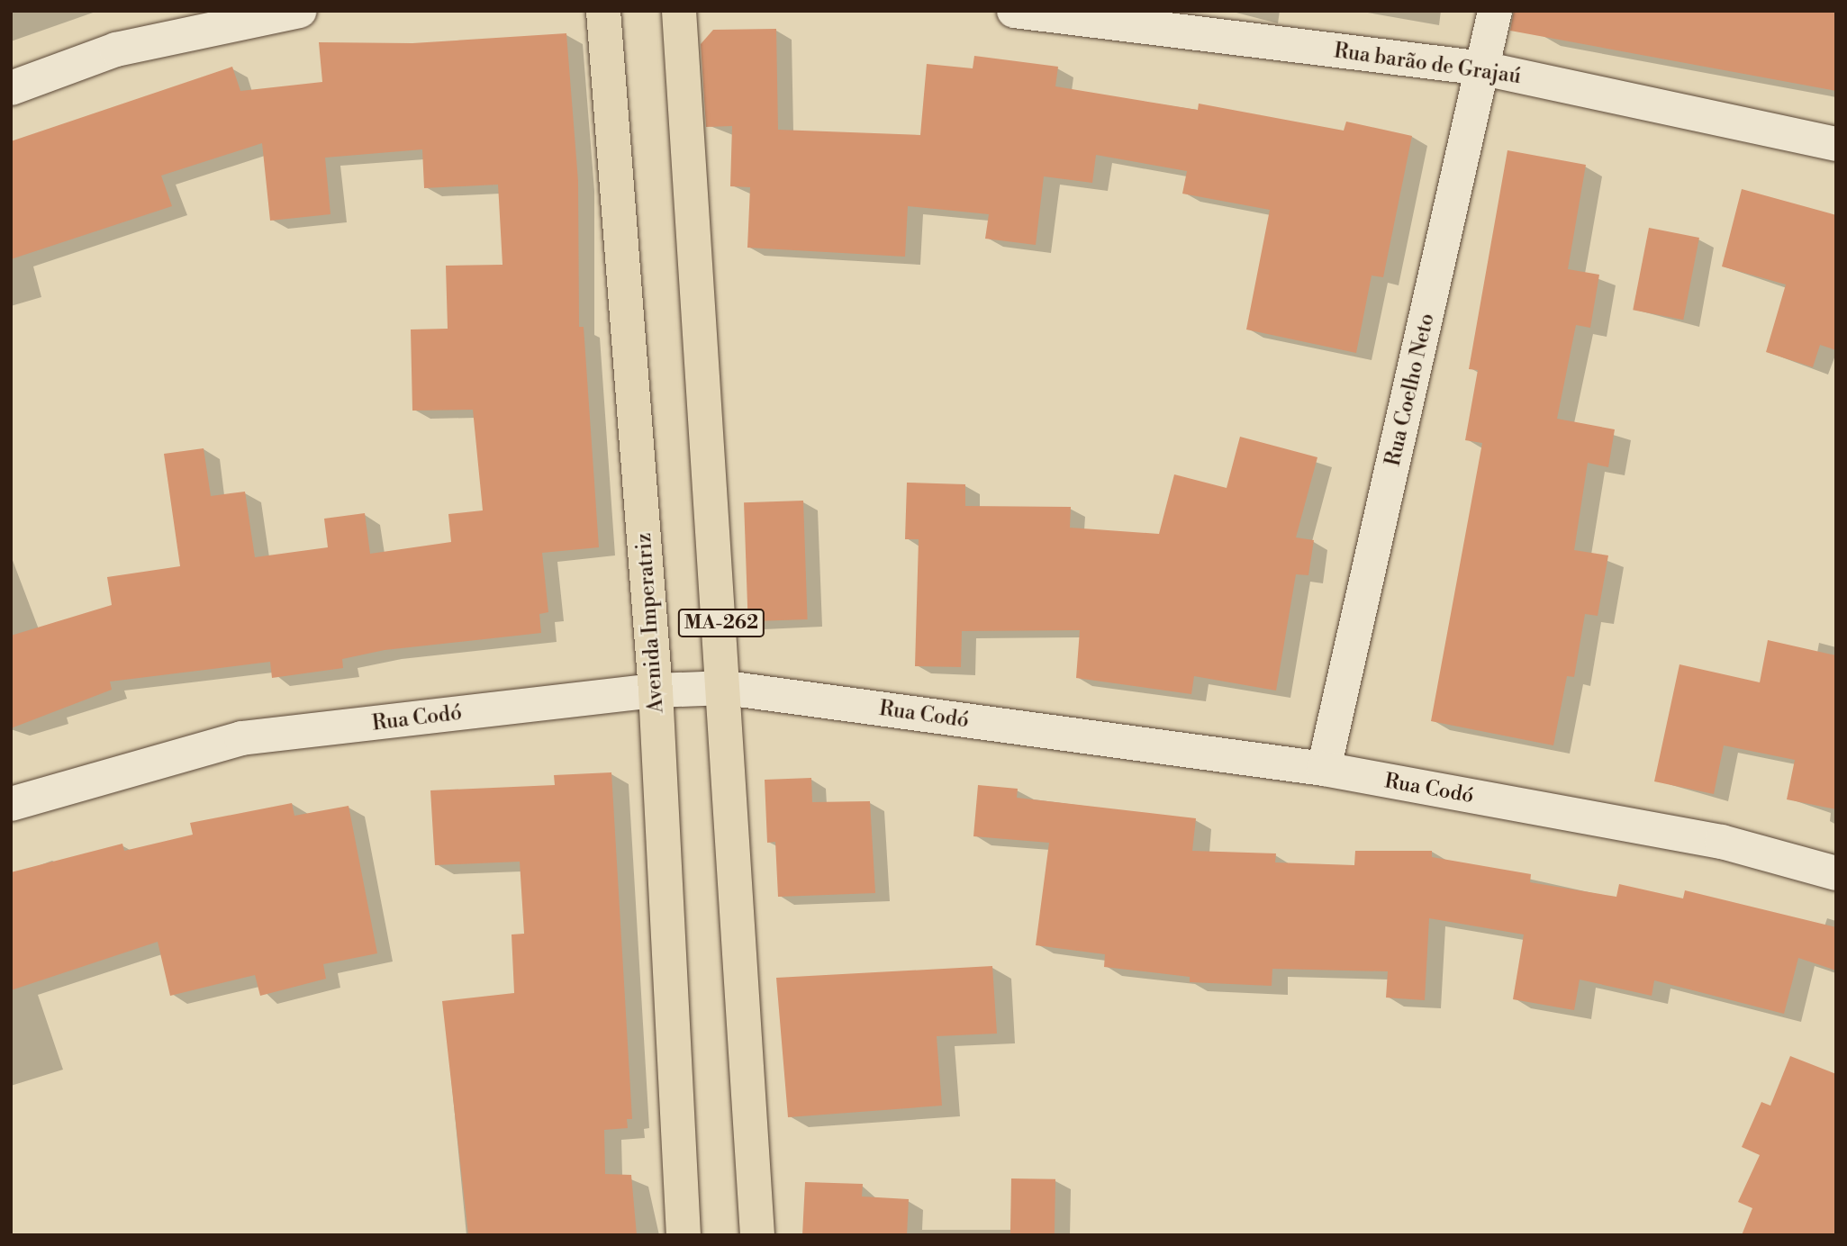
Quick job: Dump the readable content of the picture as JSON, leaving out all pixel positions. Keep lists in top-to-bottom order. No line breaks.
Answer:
{"streets":{"main road":["Avenida Imperatriz","MA-262"],"street":["Rua barão de Grajaú","Rua Coelho Neto","Rua Codó"]},"crossings":[["Rua barão de Grajaú","Rua Coelho Neto"],["Rua Coelho Neto","Rua Codó"],["Avenida Imperatriz","Rua Codó"],["MA-262","Rua Codó"]]}
